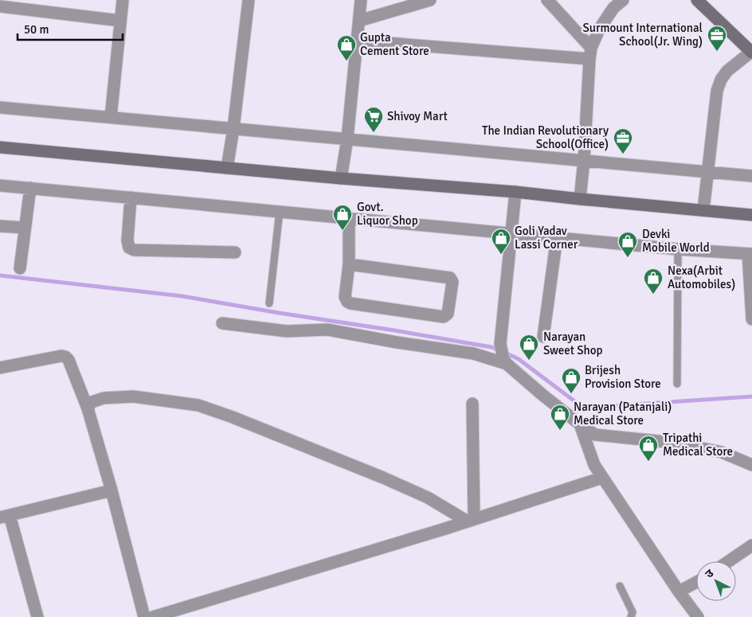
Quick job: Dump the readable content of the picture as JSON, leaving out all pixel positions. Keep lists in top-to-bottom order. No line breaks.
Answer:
{"places":{"office":["Surmount International School(Jr. Wing)","The Indian Revolutionary School(Office)"],"shop":["Gupta Cement Store","Govt. Liquor Shop","Goli Yadav Lassi Corner","Devki Mobile World","Nexa(Arbit Automobiles)","Narayan Sweet Shop","Brijesh Provision Store","Narayan (Patanjali) Medical Store","Tripathi Medical Store"],"supermarket":["Shivoy Mart"]},"scale_bar":"50 m","north":"top left"}
